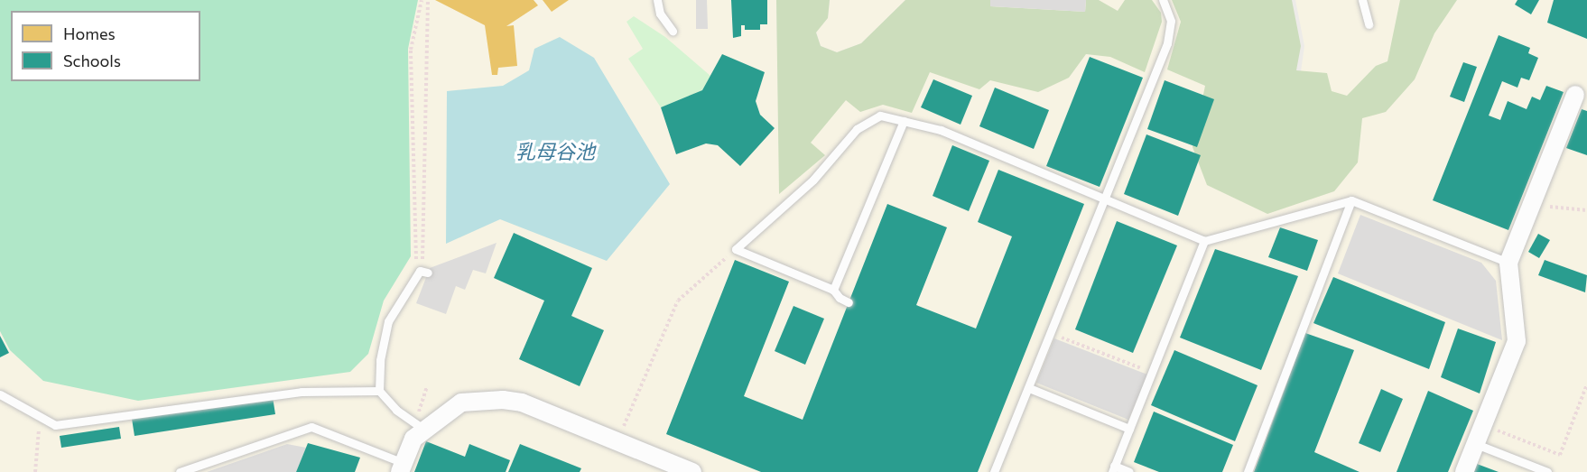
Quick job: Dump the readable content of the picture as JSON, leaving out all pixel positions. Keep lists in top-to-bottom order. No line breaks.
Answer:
{"water":["乳母谷池"],"legend":["Homes","Schools"]}
